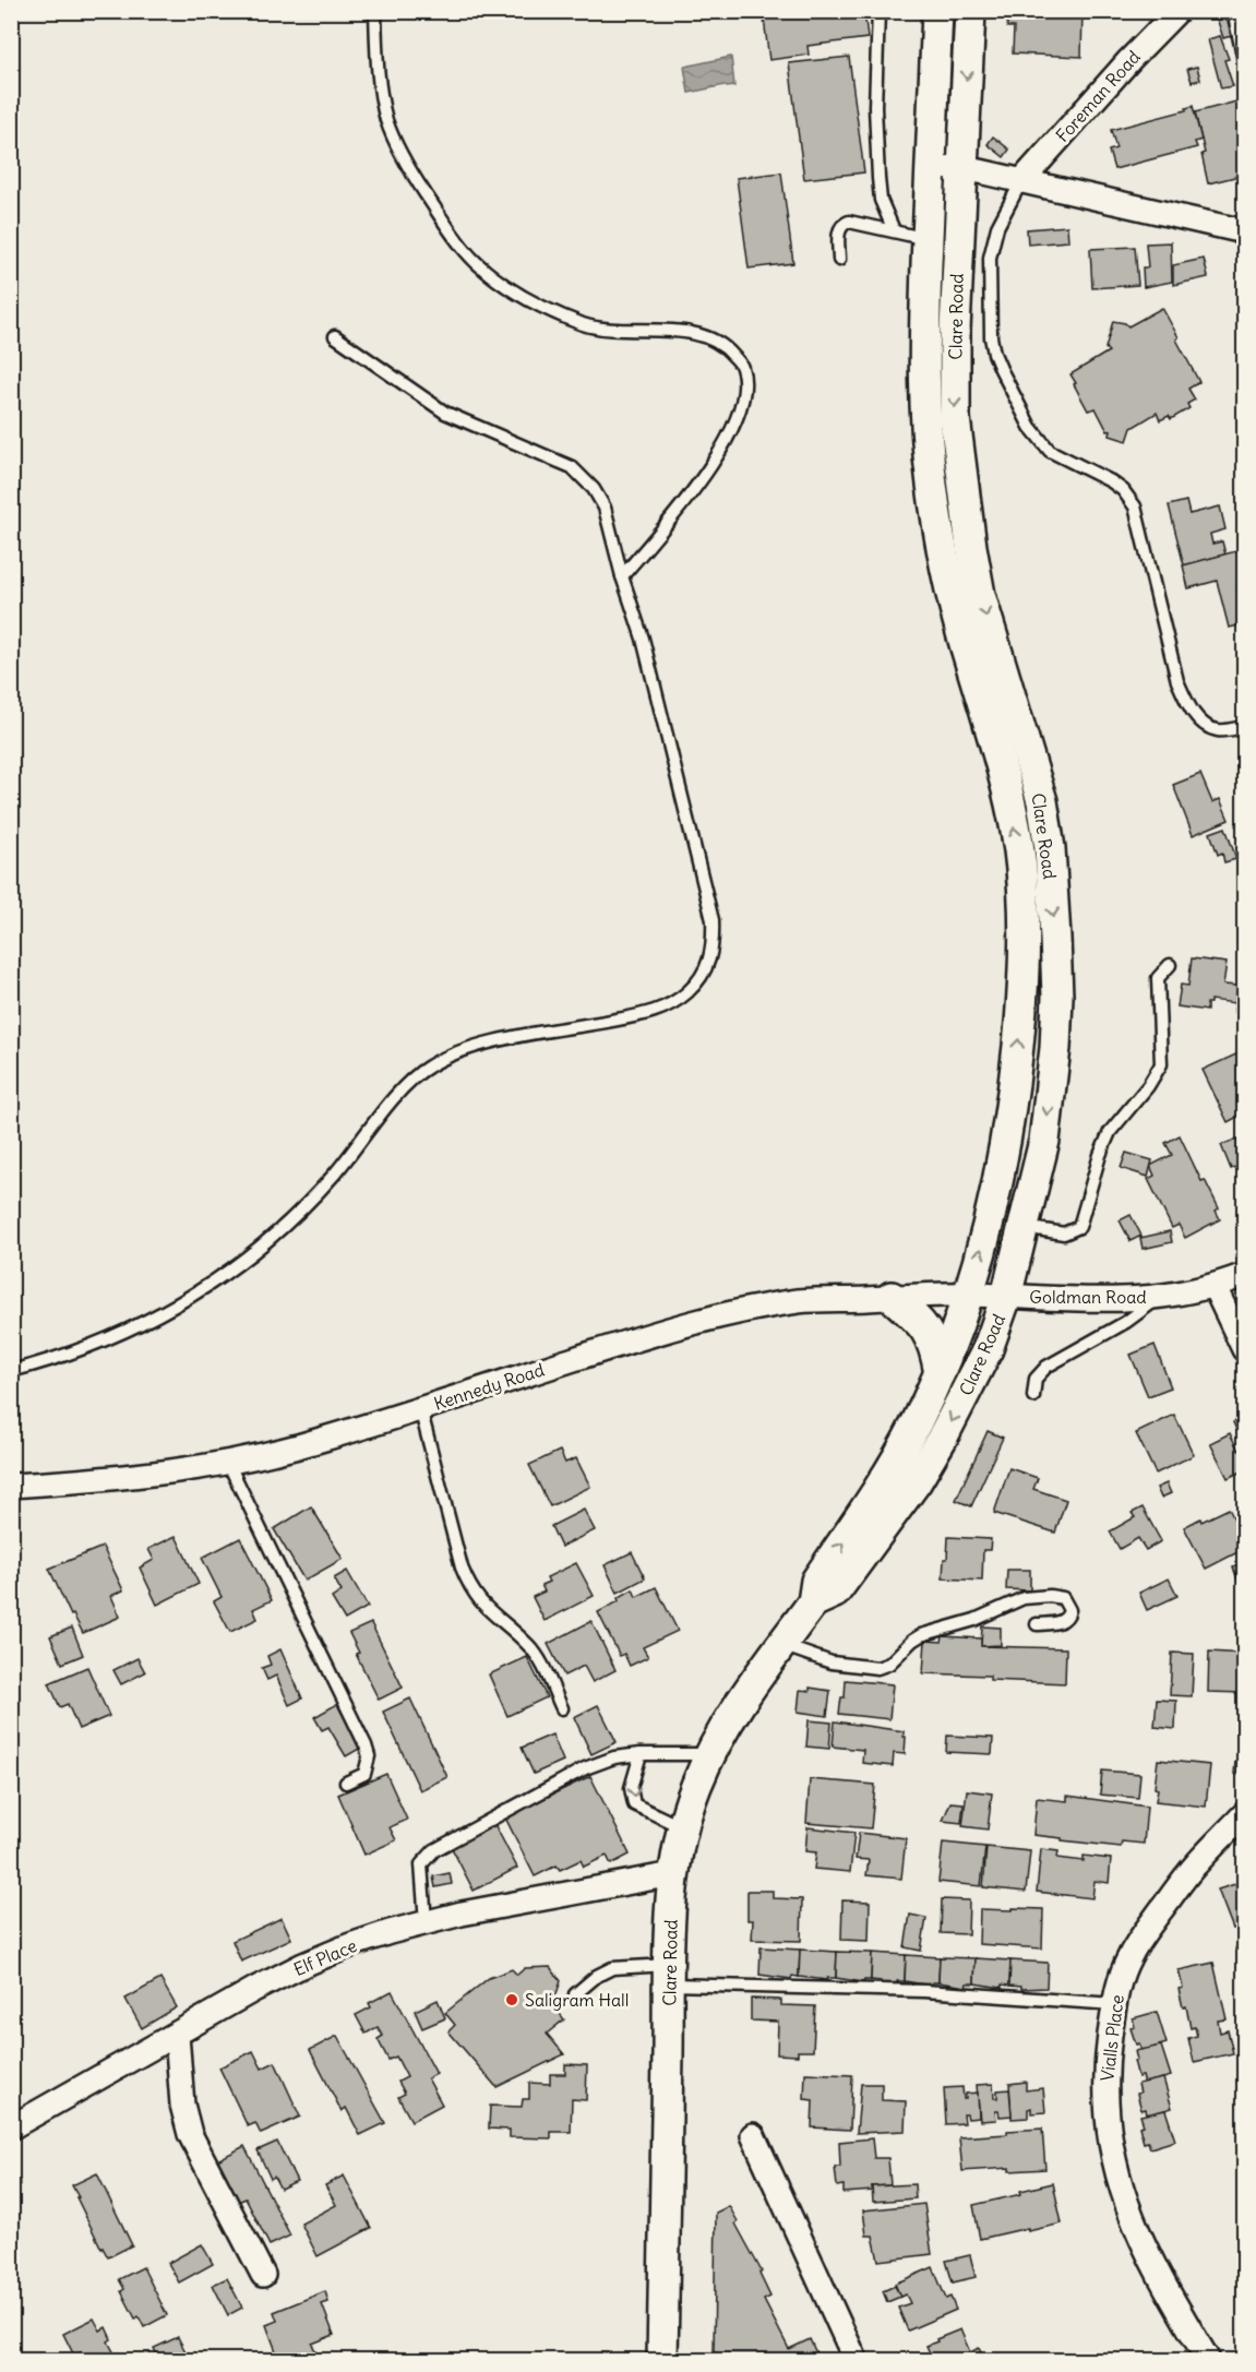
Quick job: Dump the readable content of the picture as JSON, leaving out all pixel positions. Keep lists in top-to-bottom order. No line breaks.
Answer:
{"streets":{"street":["Foreman Road","Clare Road","Goldman Road","Kennedy Road","Elf Place","Vialls Place"]},"crossings":[["Clare Road","Goldman Road"],["Clare Road","Kennedy Road"],["Clare Road","Elf Place"],["Goldman Road","Kennedy Road"]],"places":["Saligram Hall"]}
